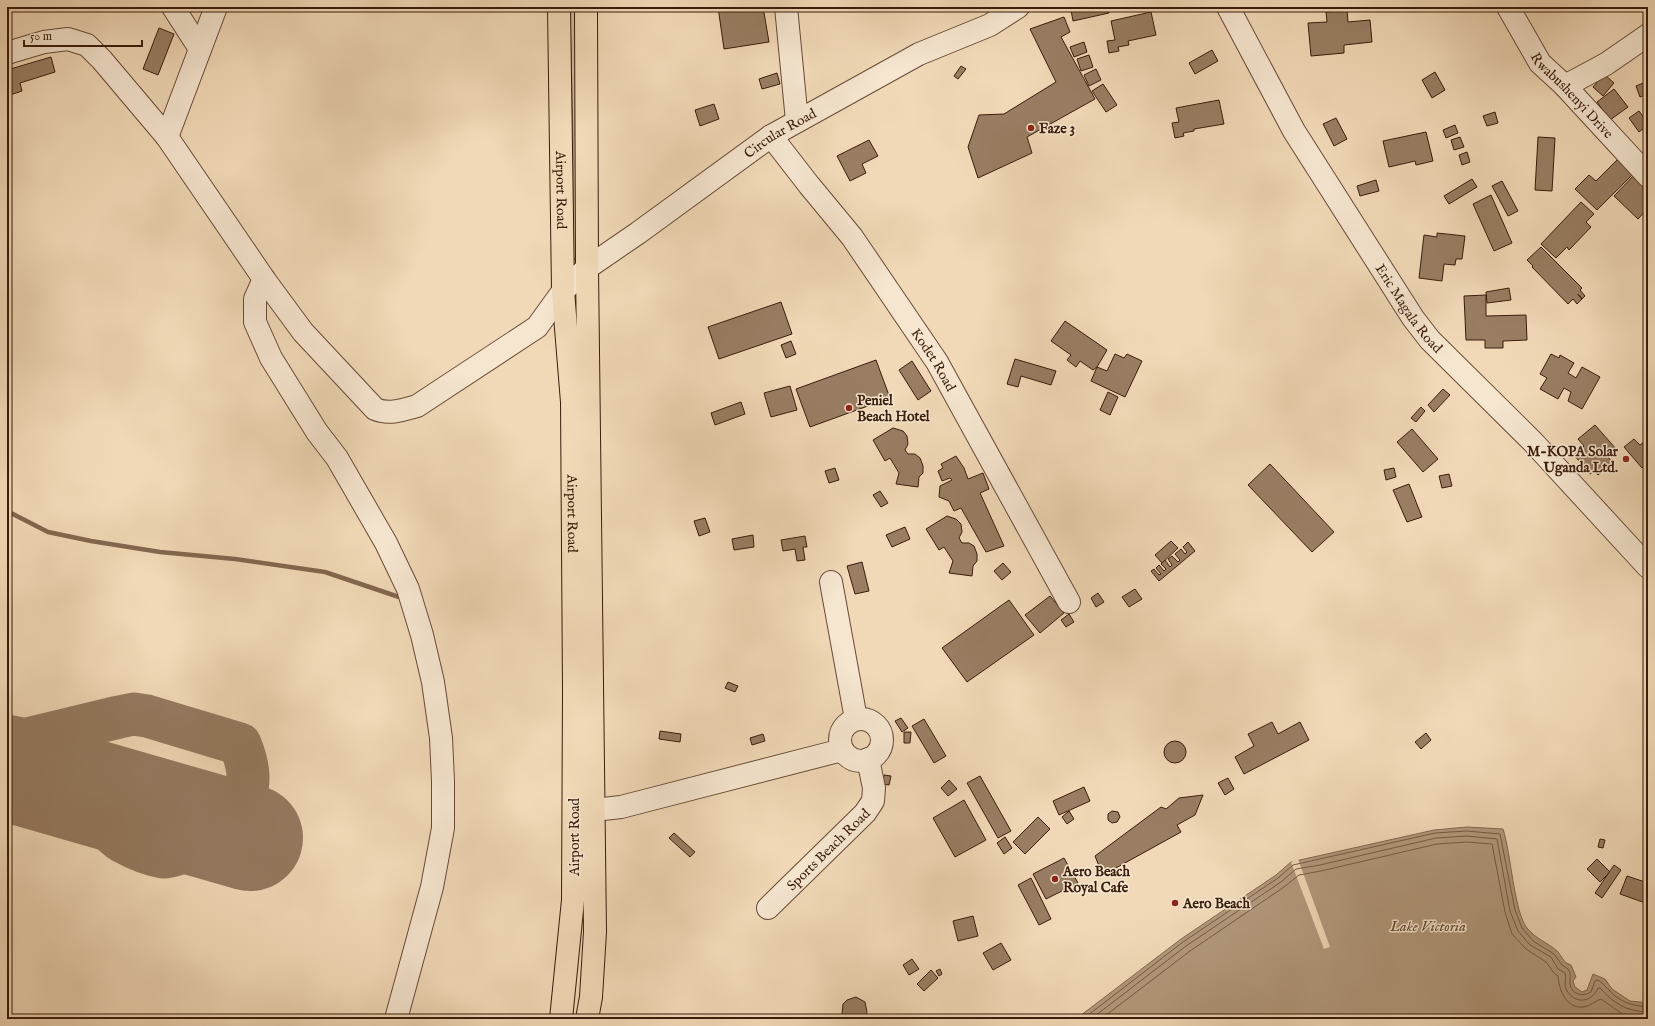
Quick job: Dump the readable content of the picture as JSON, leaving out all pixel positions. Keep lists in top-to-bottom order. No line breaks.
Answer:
{"streets":{"highway":["Airport Road"],"street":["Rwabushenyi Drive","Circular Road","Eric Magala Road","Kodet Road","Sports Beach Road"]},"crossings":[["Circular Road","Airport Road"],["Circular Road","Kodet Road"]],"water":["Lake Victoria"],"places":["Faze 3","Peniel Beach Hotel","M-KOPA Solar Uganda Ltd.","Aero Beach Royal Cafe","Aero Beach"],"scale_bar":"50 m"}
